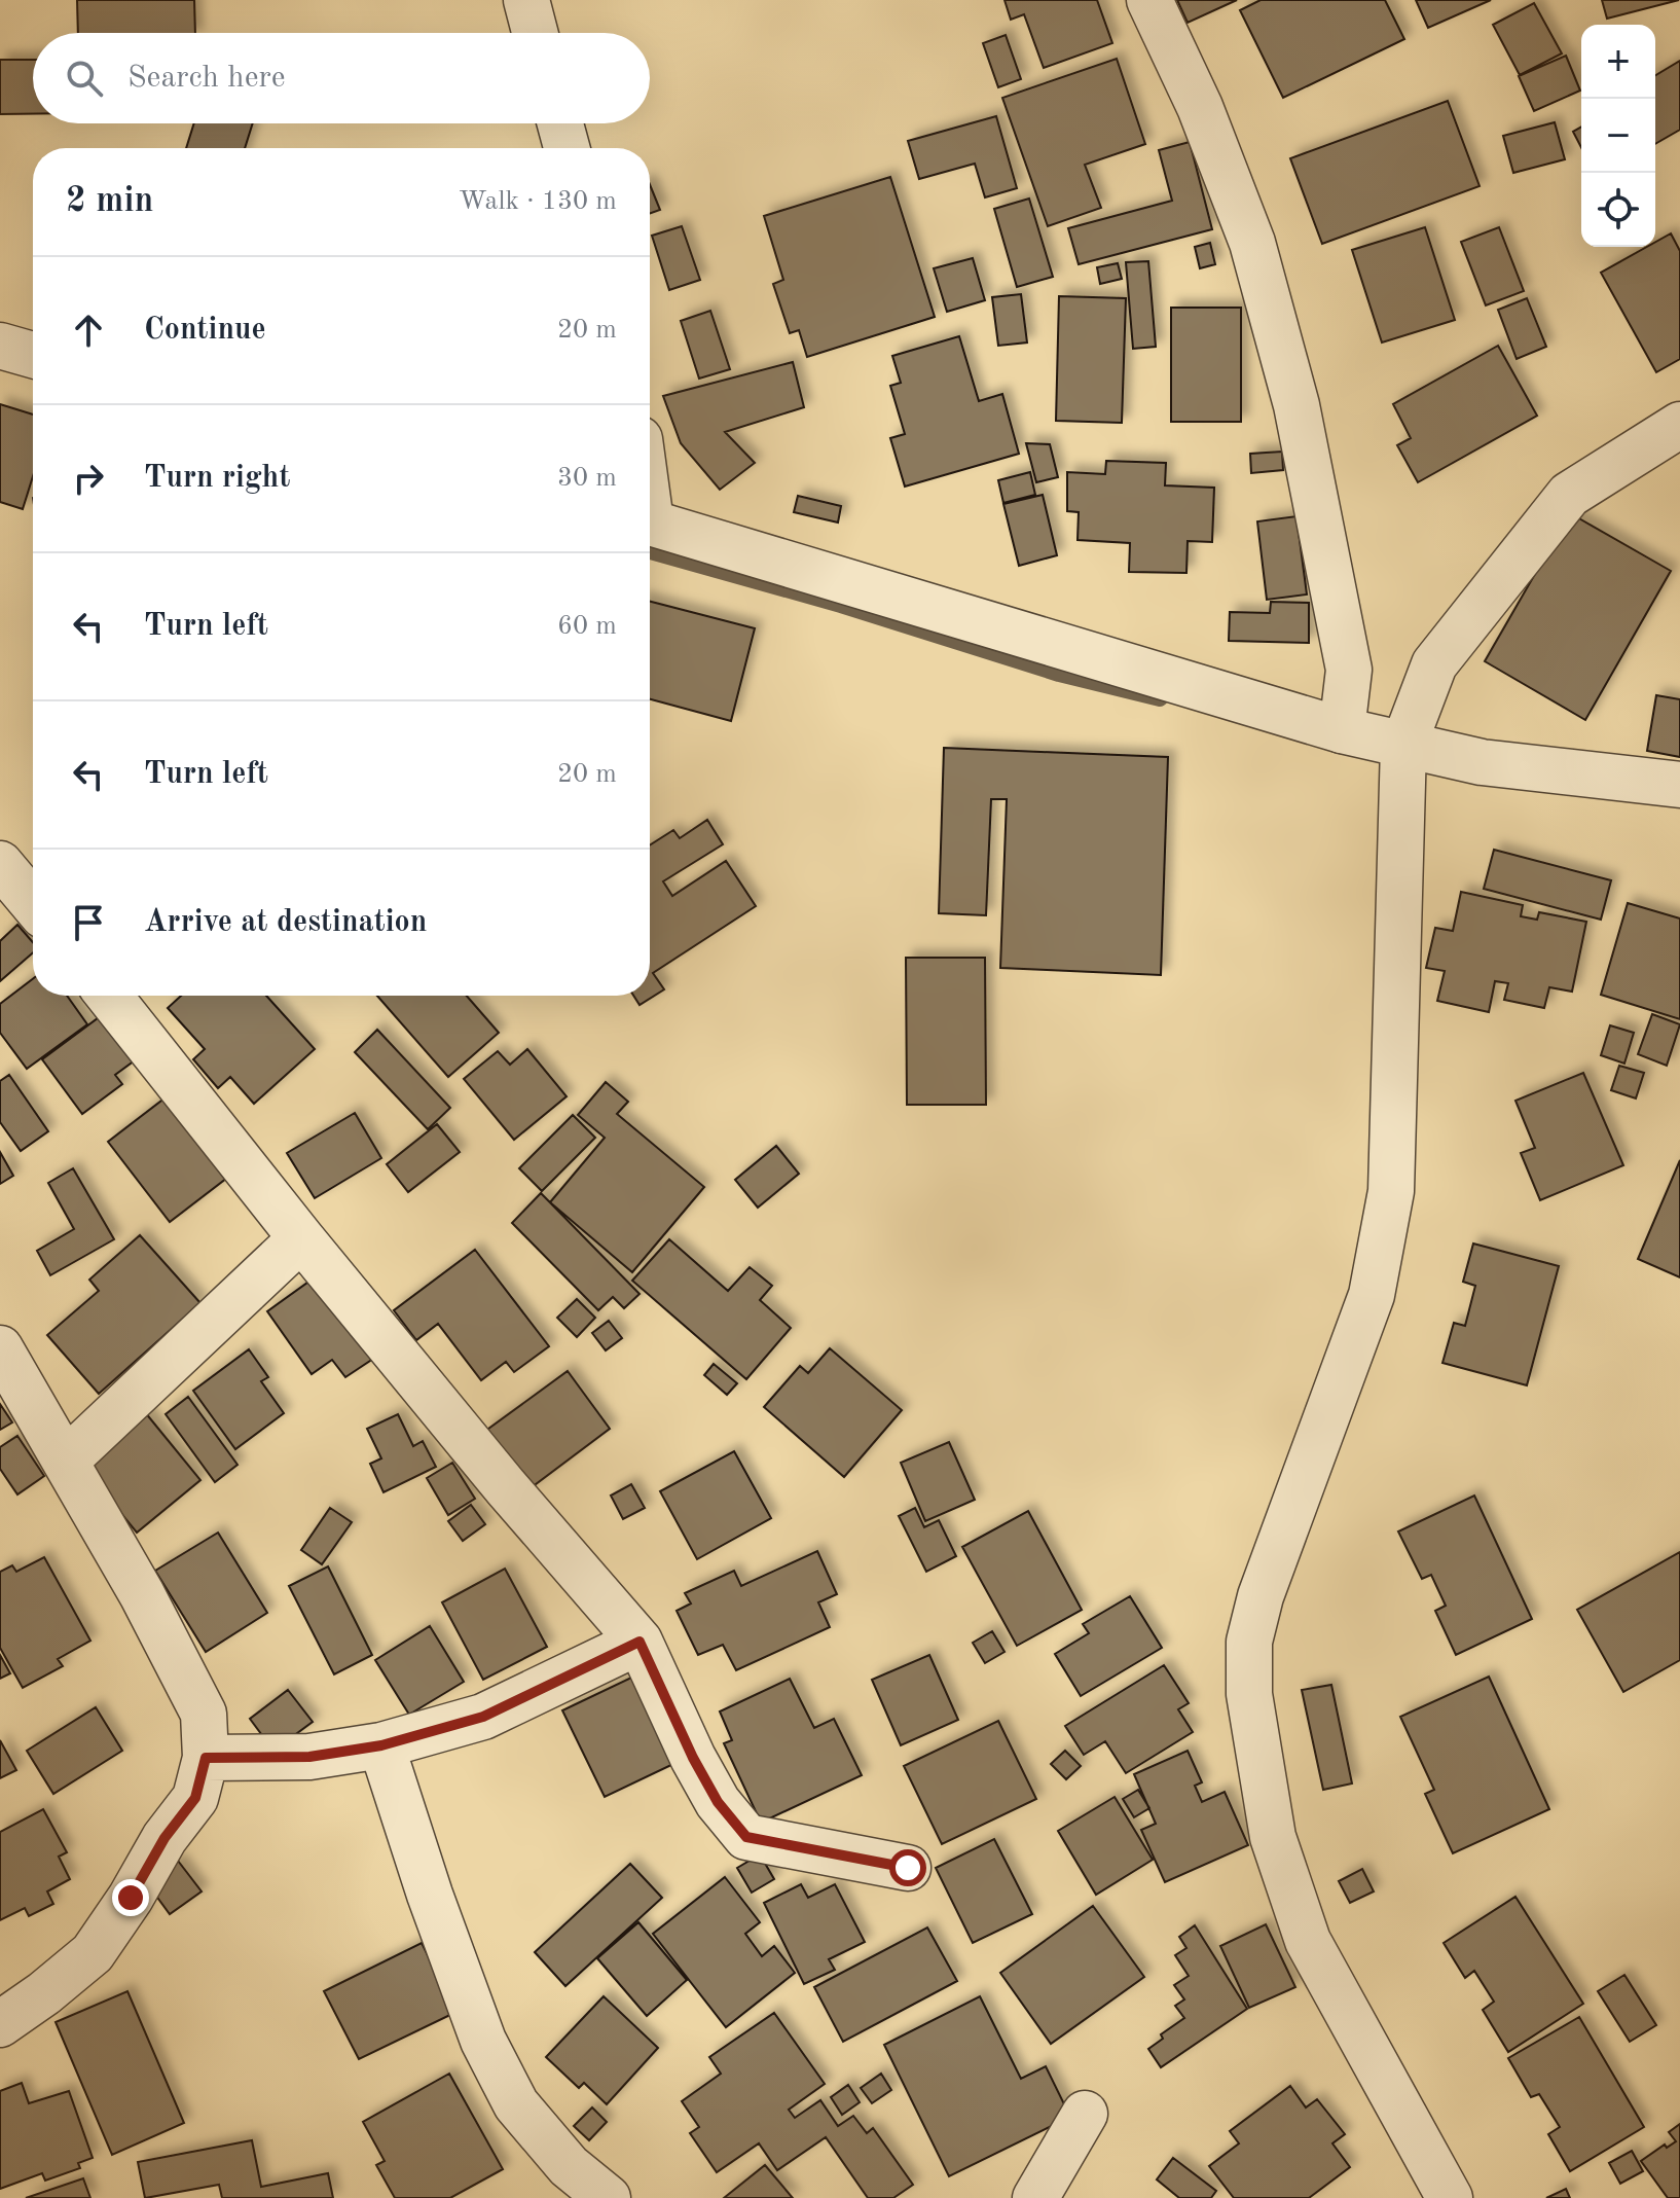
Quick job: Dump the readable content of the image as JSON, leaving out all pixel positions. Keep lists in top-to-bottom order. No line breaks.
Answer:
{"page":{"map_buttons":["+","−"],"search":"Search here","heading":["2 min","Walk · 130 m"],"list":[["Continue","20 m"],["Turn right","30 m"],["Turn left","60 m"],["Turn left","20 m"],"Arrive at destination"]}}
